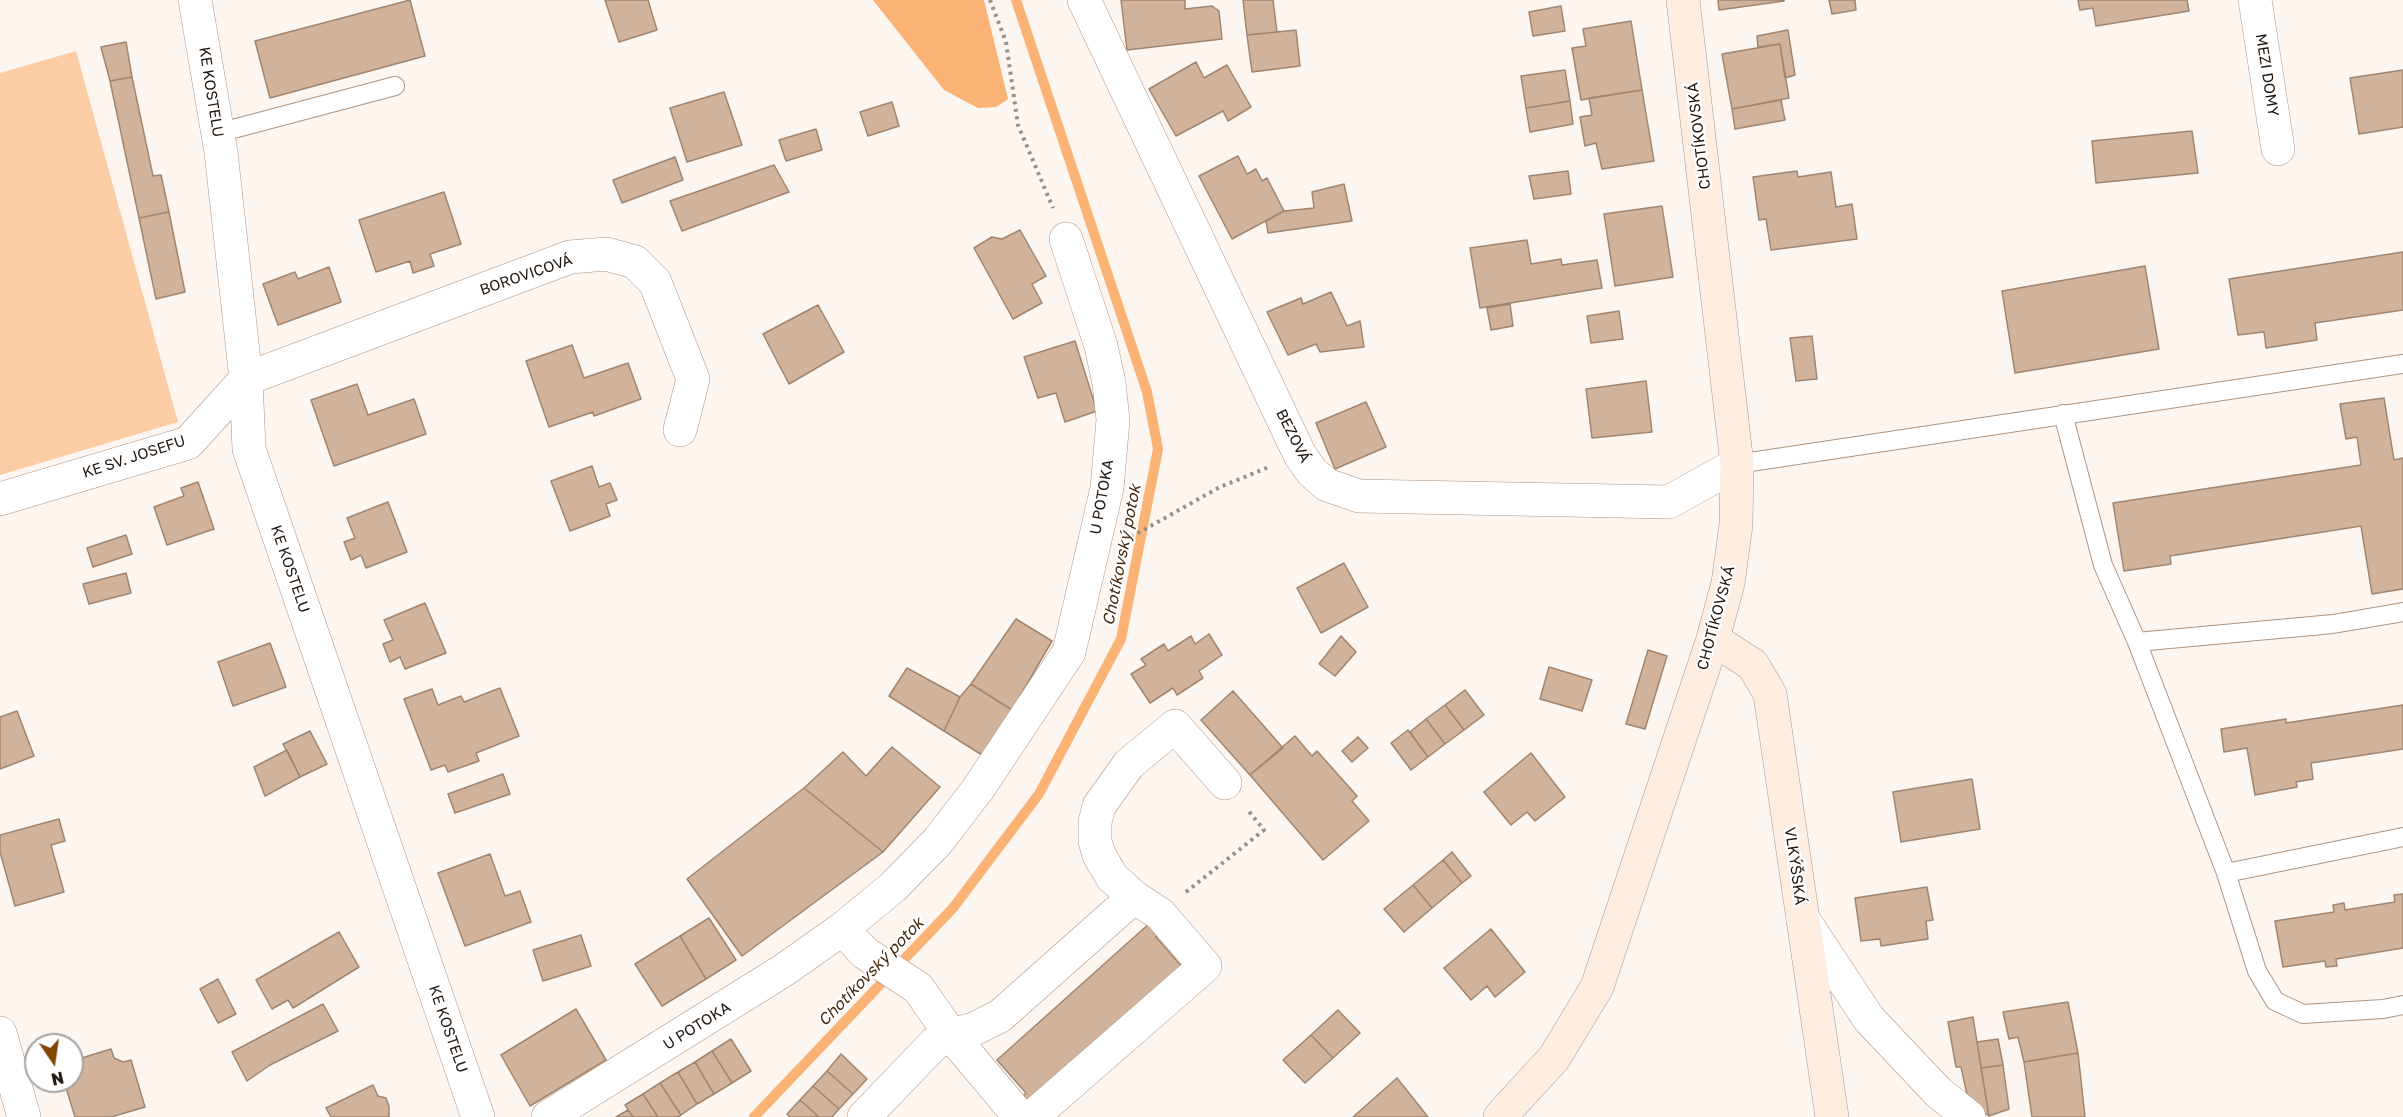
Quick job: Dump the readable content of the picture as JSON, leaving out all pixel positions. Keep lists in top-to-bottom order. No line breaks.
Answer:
{"streets":{"street":["MEZI DOMY","KE KOSTELU","CHOTÍKOVSKÁ","BOROVICOVÁ","BEZOVÁ","KE SV. JOSEFU","U POTOKA","VLKÝŠSKÁ"]},"crossings":[["KE KOSTELU","BOROVICOVÁ"],["KE KOSTELU","KE SV. JOSEFU"],["CHOTÍKOVSKÁ","BEZOVÁ"],["CHOTÍKOVSKÁ","VLKÝŠSKÁ"],["BOROVICOVÁ","KE SV. JOSEFU"]],"water":["Chotíkovský potok"],"north":"bottom"}
